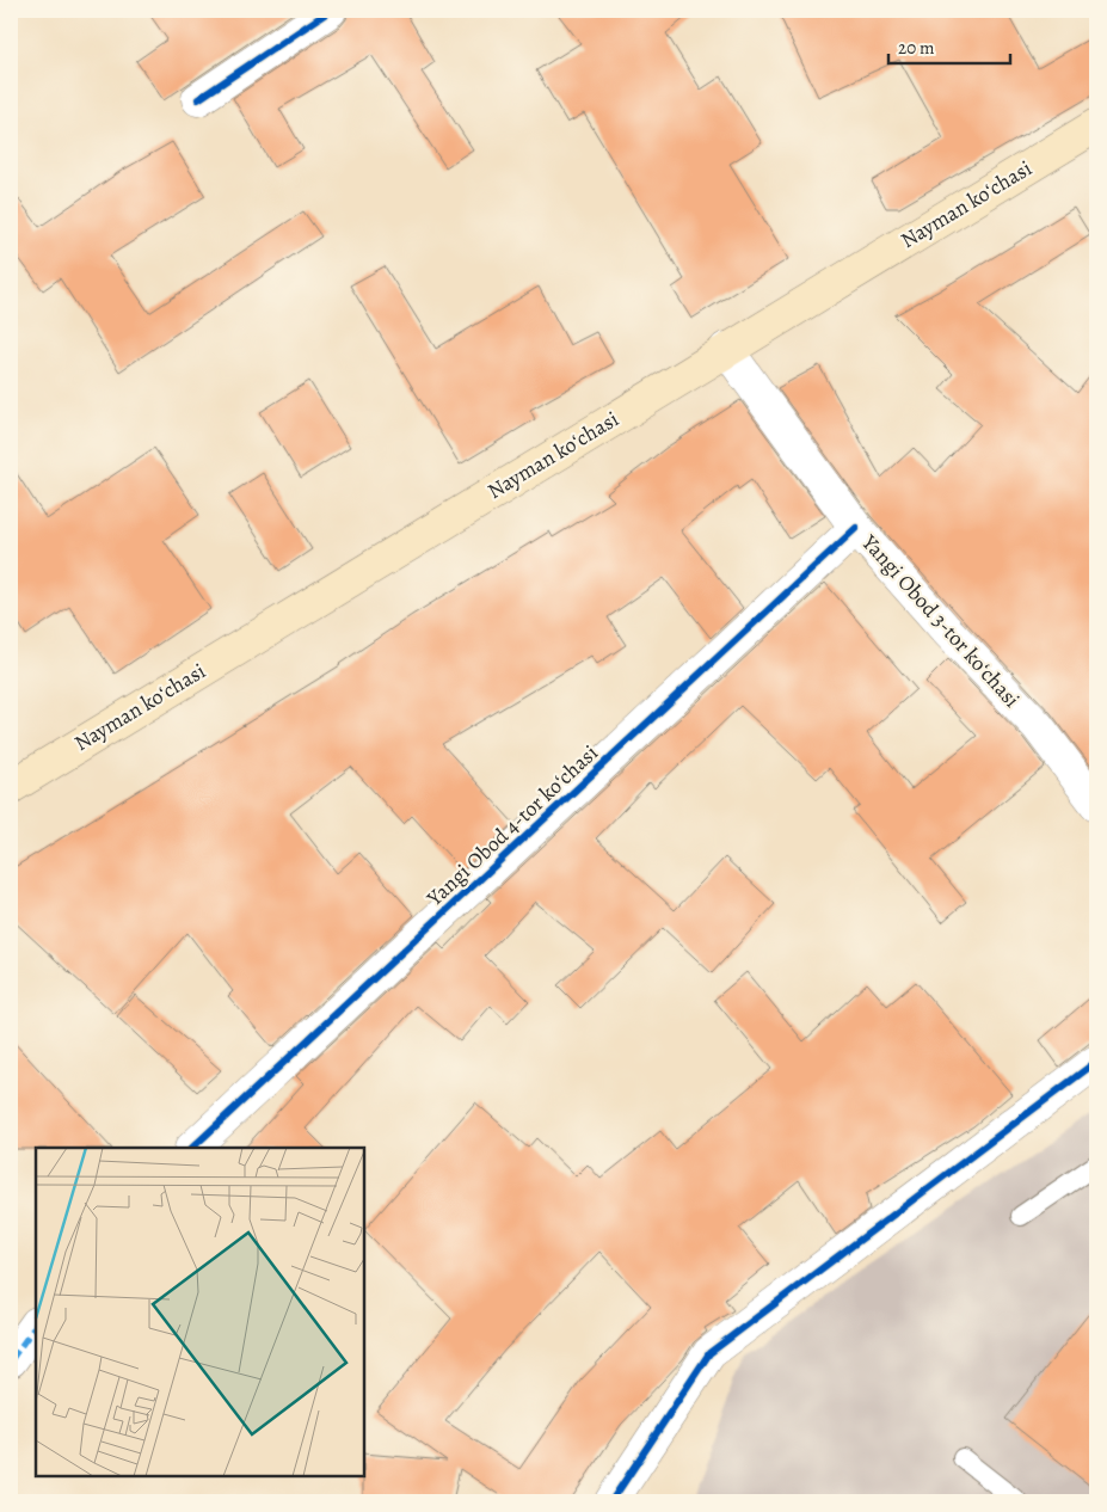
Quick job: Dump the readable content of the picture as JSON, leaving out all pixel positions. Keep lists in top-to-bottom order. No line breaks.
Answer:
{"streets":{"main road":["Nayman koʻchasi"],"street":["Yangi Obod 3-tor koʻchasi","Yangi Obod 4-tor koʻchasi"]},"crossings":[["Nayman koʻchasi","Yangi Obod 3-tor koʻchasi"],["Yangi Obod 3-tor koʻchasi","Yangi Obod 4-tor koʻchasi"]],"scale_bar":"20 m"}
